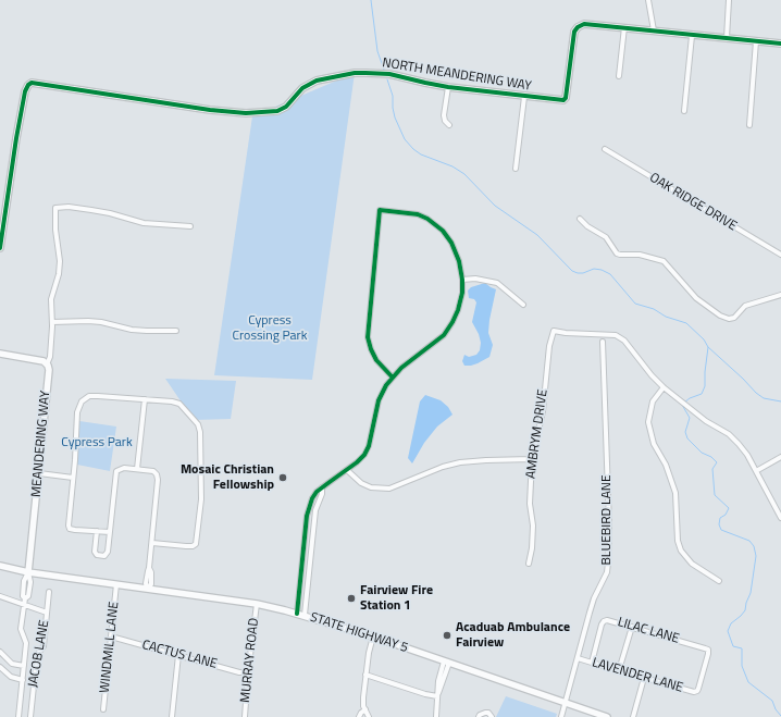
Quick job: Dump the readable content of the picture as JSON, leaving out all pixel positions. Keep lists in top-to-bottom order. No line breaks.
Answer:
{"streets":{"street":["NORTH MEANDERING WAY","OAK RIDGE DRIVE","AMBRYM DRIVE","MEANDERING WAY","BLUEBIRD LANE","LILAC LANE","STATE HIGHWAY 5","WINDMILL LANE","JACOB LANE","CACTUS LANE","MURRAY ROAD","LAVENDER LANE"]},"crossings":[["MEANDERING WAY","STATE HIGHWAY 5"],["BLUEBIRD LANE","STATE HIGHWAY 5"],["BLUEBIRD LANE","LAVENDER LANE"],["LILAC LANE","LAVENDER LANE"],["STATE HIGHWAY 5","WINDMILL LANE"],["STATE HIGHWAY 5","MURRAY ROAD"],["WINDMILL LANE","CACTUS LANE"],["CACTUS LANE","MURRAY ROAD"]],"parks":["Cypress Crossing Park","Cypress Park"],"places":["Mosaic Christian Fellowship","Fairview Fire Station 1","Acaduab Ambulance Fairview"]}
